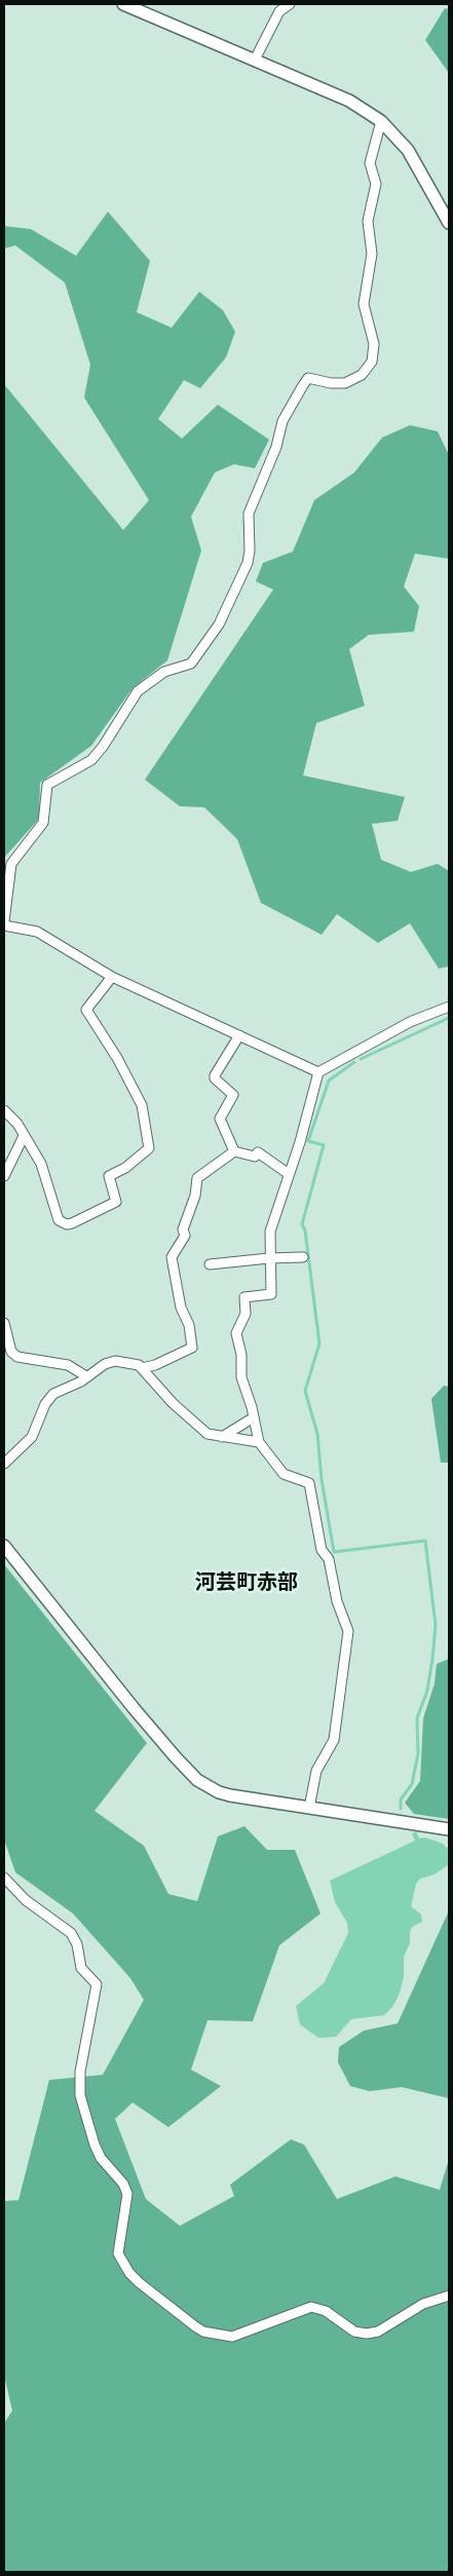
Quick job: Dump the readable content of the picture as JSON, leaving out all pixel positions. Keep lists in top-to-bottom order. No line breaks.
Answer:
{"districts":["河芸町赤部"]}
